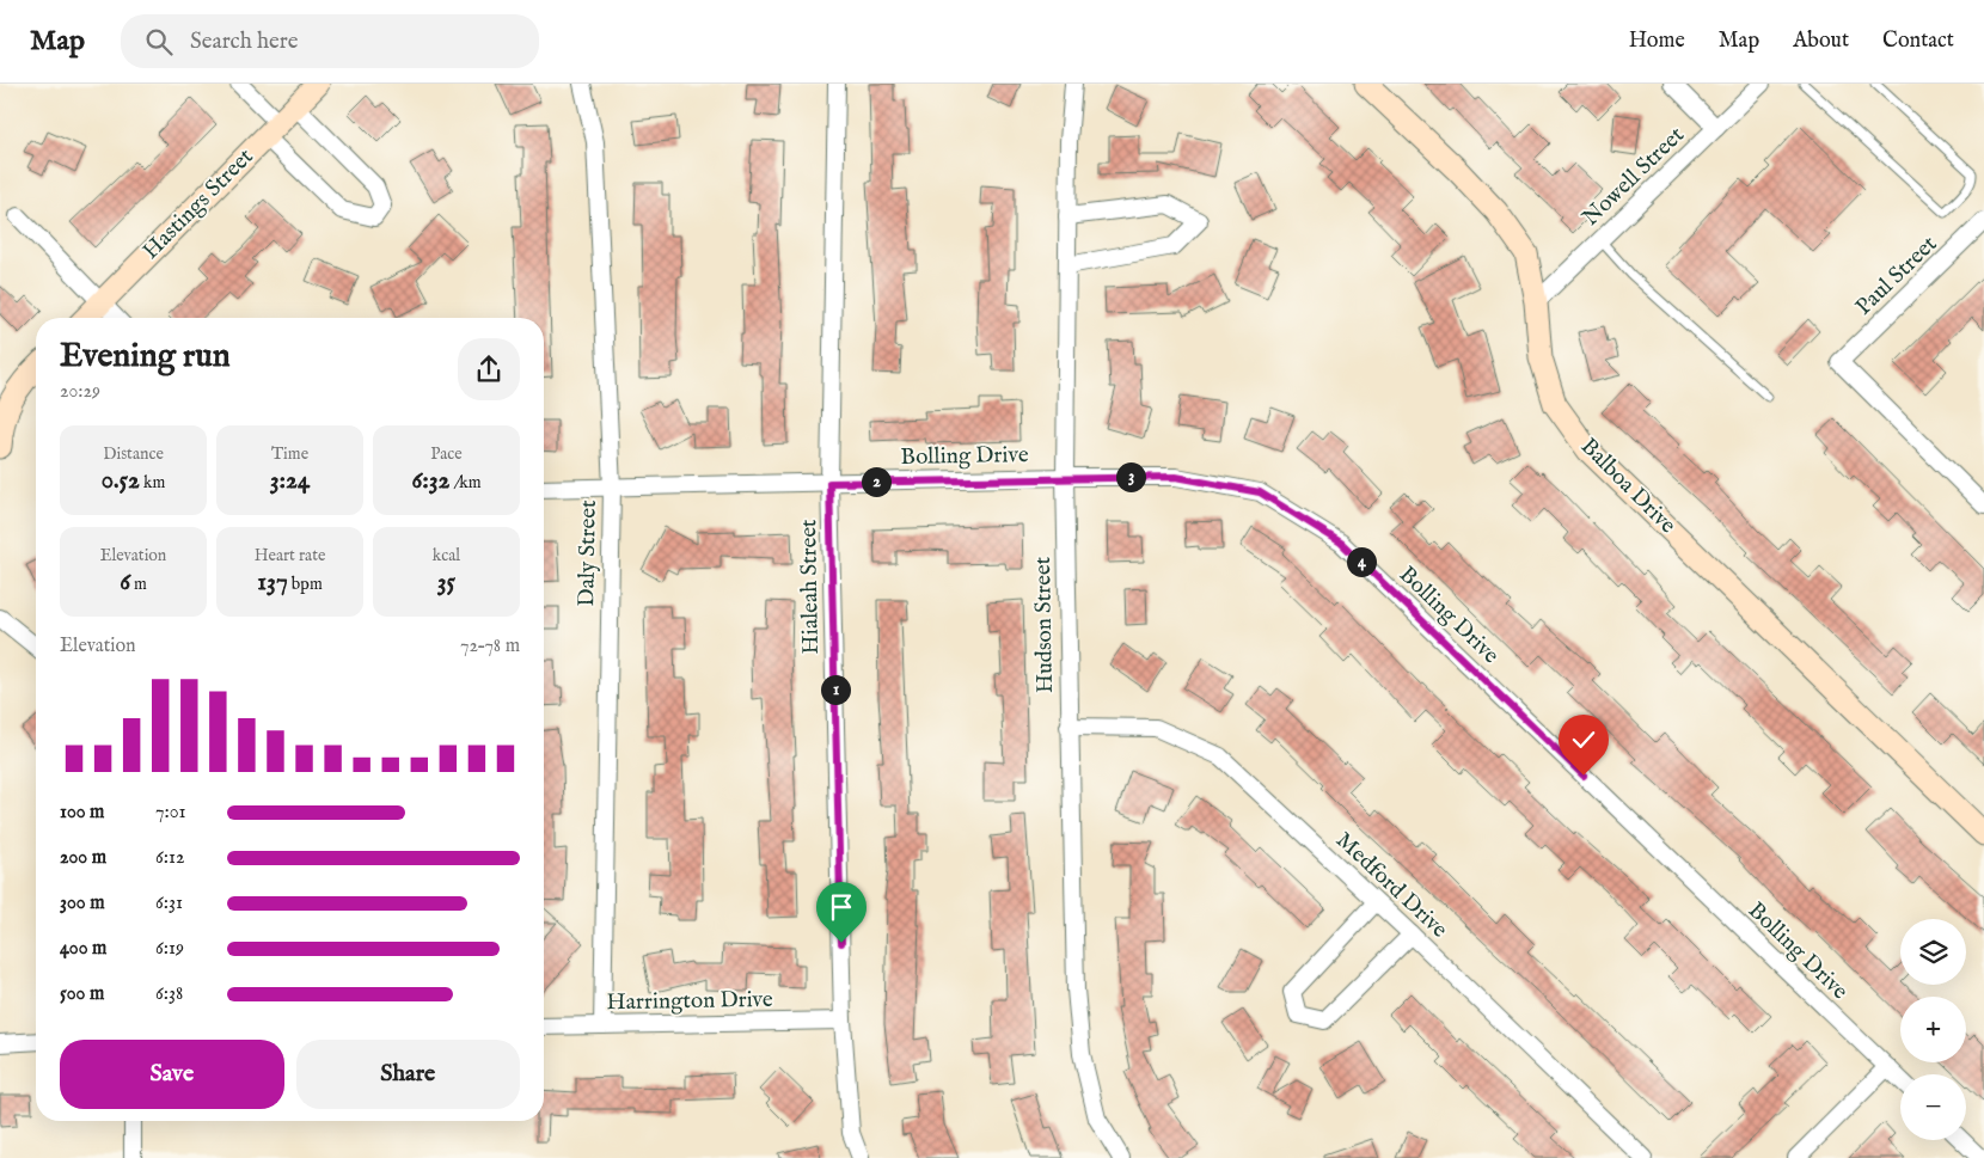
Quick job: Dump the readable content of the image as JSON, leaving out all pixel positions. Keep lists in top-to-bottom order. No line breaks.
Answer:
{"streets":{"street":["Nowell Street","Hastings Street","Paul Street","Bolling Drive","Balboa Drive","Daly Street","Hialeah Street","Hudson Street","Medford Drive","Harrington Drive"]},"crossings":[["Nowell Street","Balboa Drive"],["Bolling Drive","Daly Street"],["Bolling Drive","Hialeah Street"],["Bolling Drive","Hudson Street"],["Daly Street","Harrington Drive"],["Hialeah Street","Harrington Drive"],["Hudson Street","Medford Drive"]],"page":{"header":"Map","search":"Search here","nav":["Home","Map","About","Contact"],"heading":["Evening run","20:29"],"stats":[["Distance","0.52 km"],["Time","3:24"],["Pace","6:32 /km"],["Elevation","6 m"],["Heart rate","137 bpm"],["kcal","35"]],"pins":["3","2","4","1"],"chart":["Elevation","72–78 m"],"list":[{"name":"100 m","note":"7:01"},{"name":"200 m","note":"6:12"},{"name":"300 m","note":"6:31"},{"name":"400 m","note":"6:19"},{"name":"500 m","note":"6:38"}],"map_buttons":["+","−"],"buttons":["Save","Share"]}}
